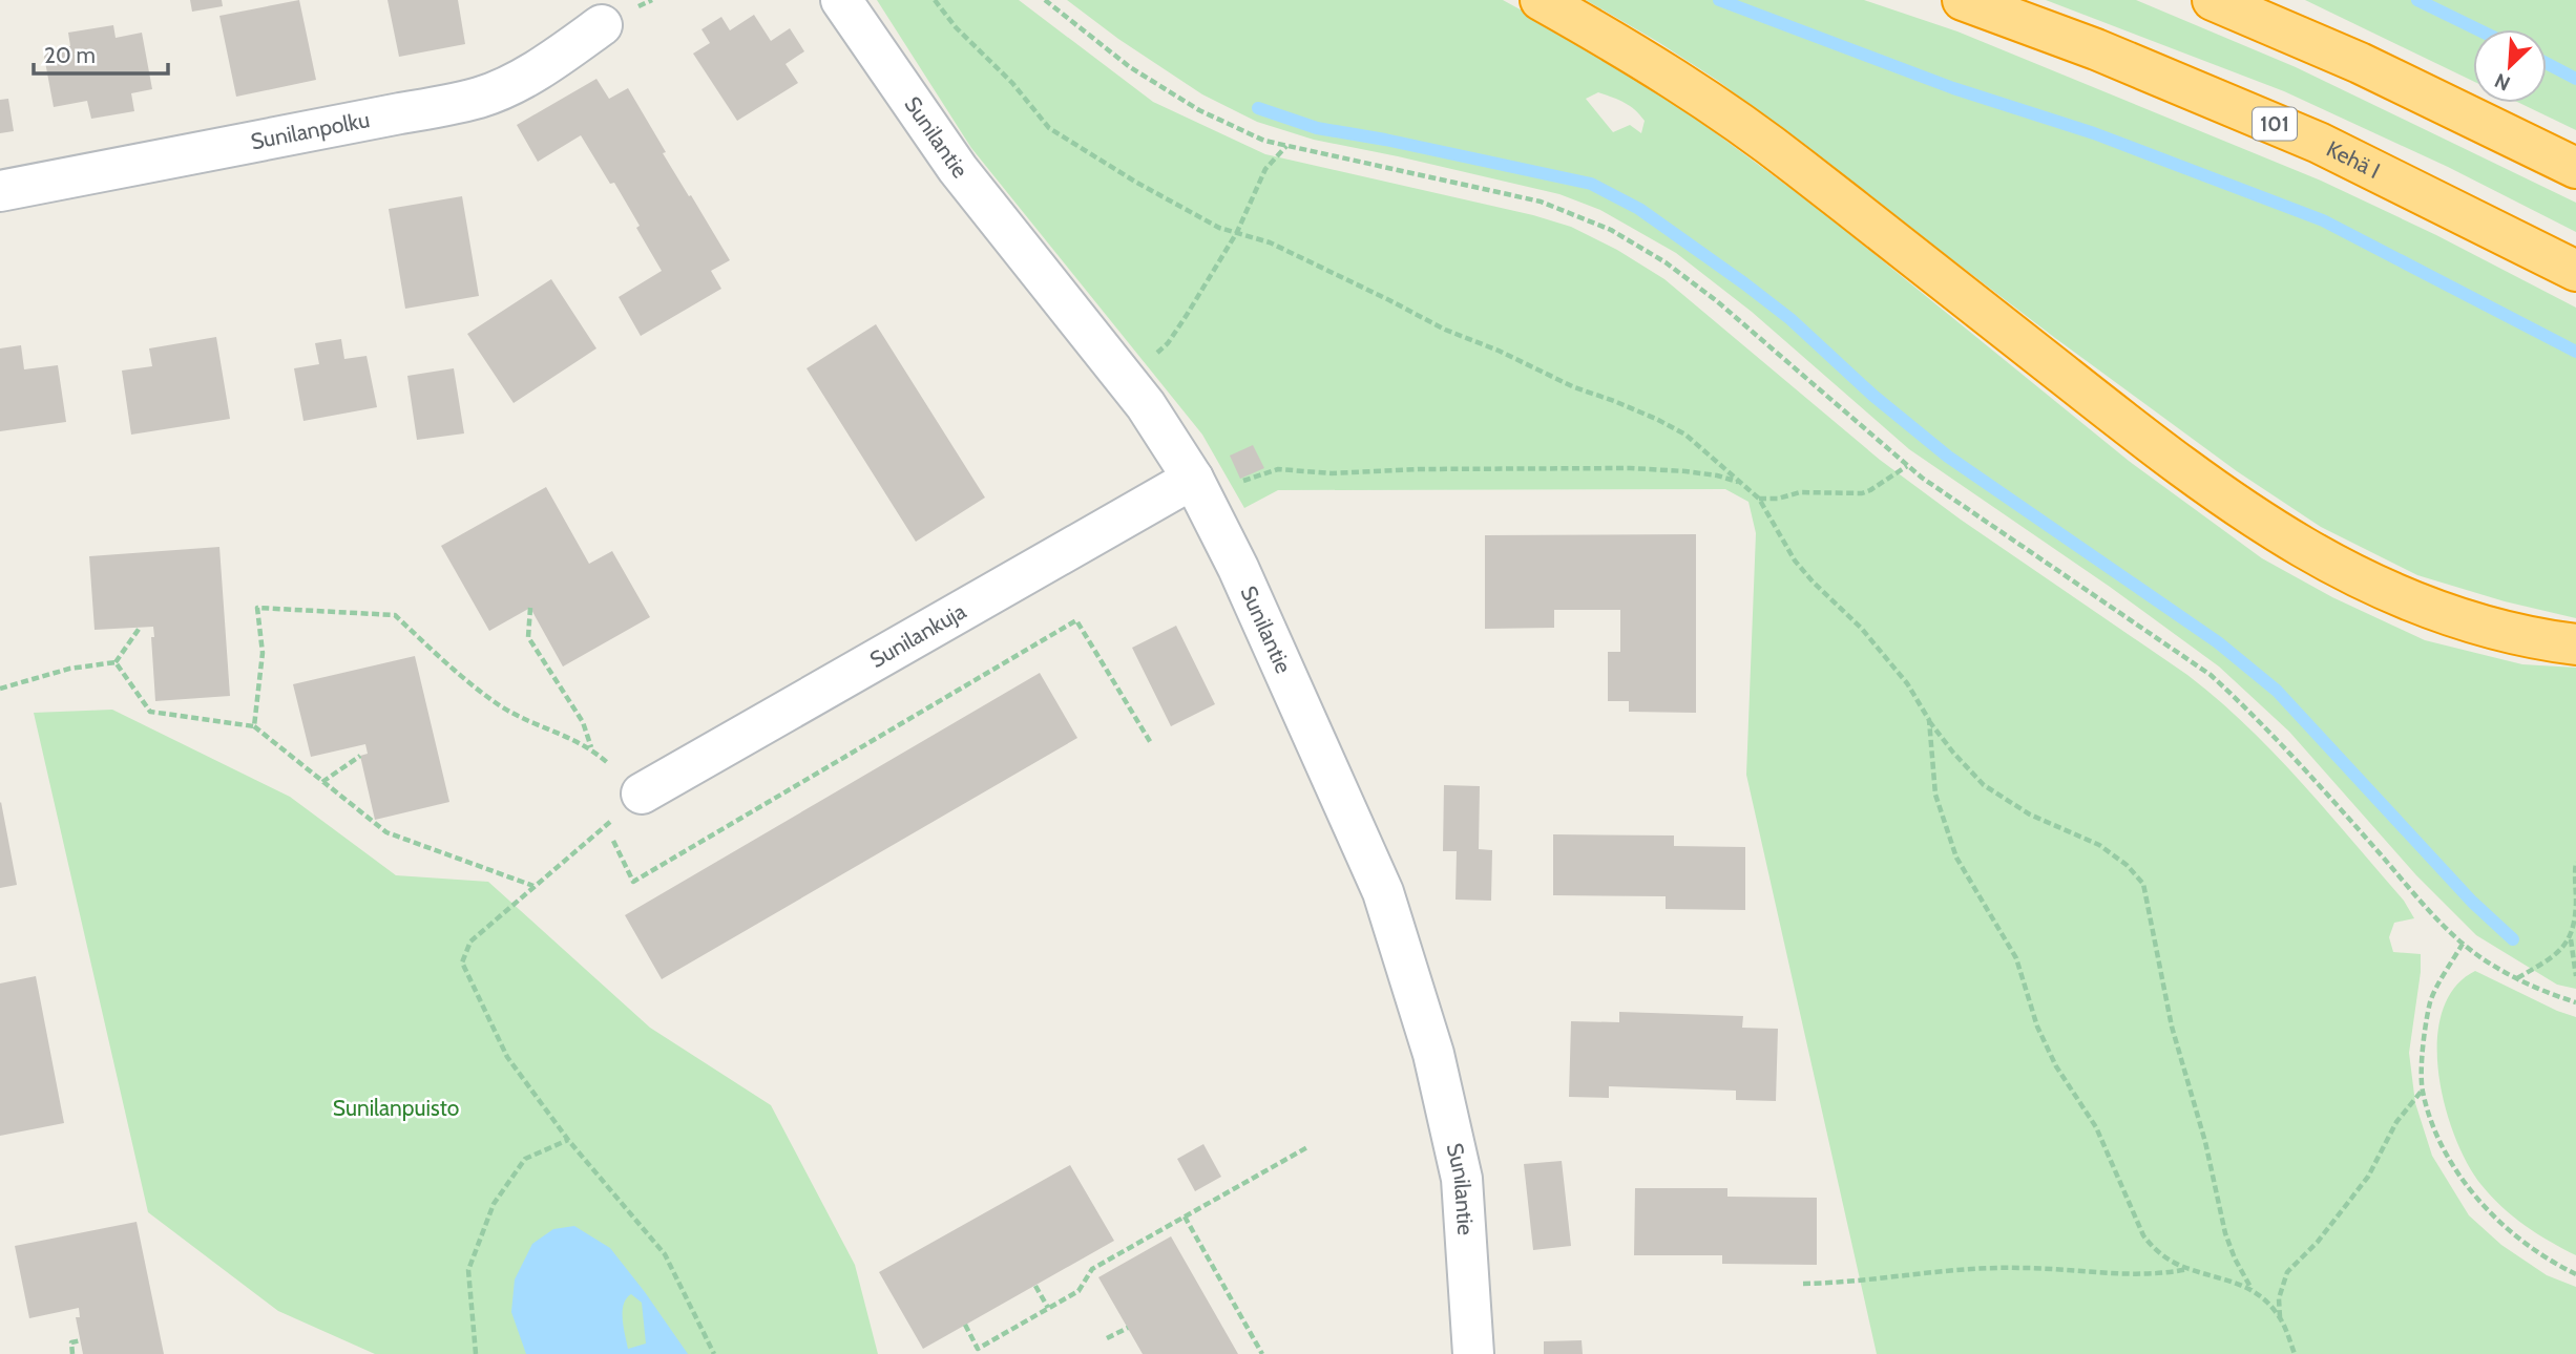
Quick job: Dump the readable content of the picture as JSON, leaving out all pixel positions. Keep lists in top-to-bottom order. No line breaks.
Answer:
{"streets":{"highway":["101","Kehä I"],"street":["Sunilanpolku","Sunilantie","Sunilankuja"]},"crossings":[["Sunilantie","Sunilankuja"]],"parks":["Sunilanpuisto"],"scale_bar":"20 m","north":"bottom left"}
